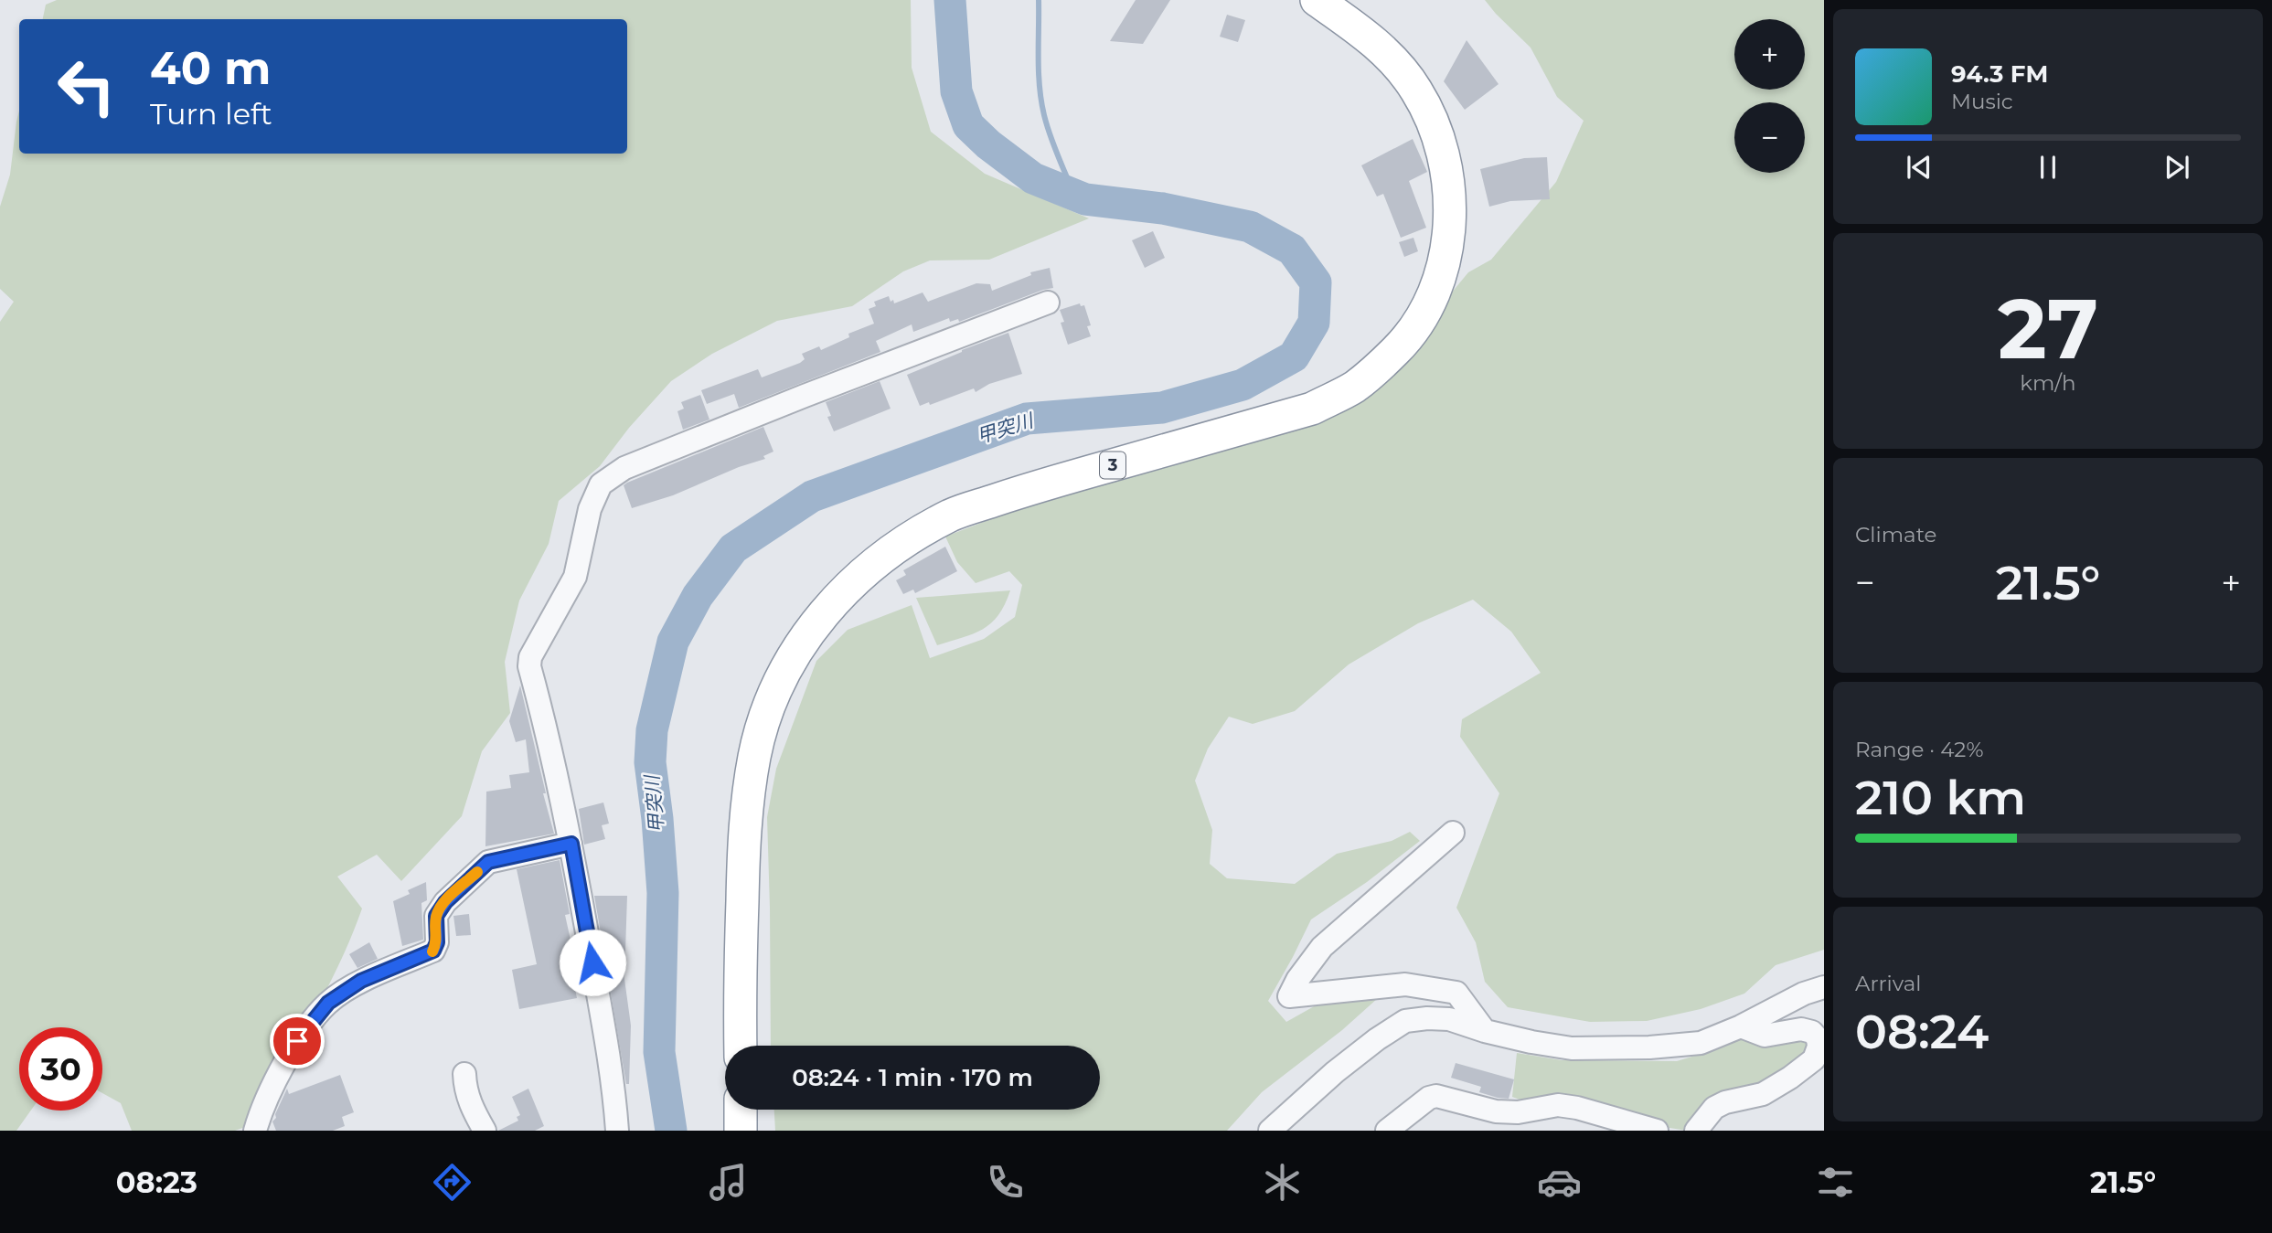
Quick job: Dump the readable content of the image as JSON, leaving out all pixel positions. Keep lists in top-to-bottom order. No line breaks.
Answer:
{"streets":{"highway":["3"]},"water":["甲突川"],"page":{"map_buttons":["+","−"],"turn":["40 m","Turn left"],"song":["94.3 FM","Music"],"tile":[["27","km/h"],"Climate",["Range · 42%","210 km"],["Arrival","08:24"]],"heat":["−","21.5°","+"],"limit":"30","trip":"08:24 · 1 min · 170 m","tabs":["08:23","21.5°"]}}
